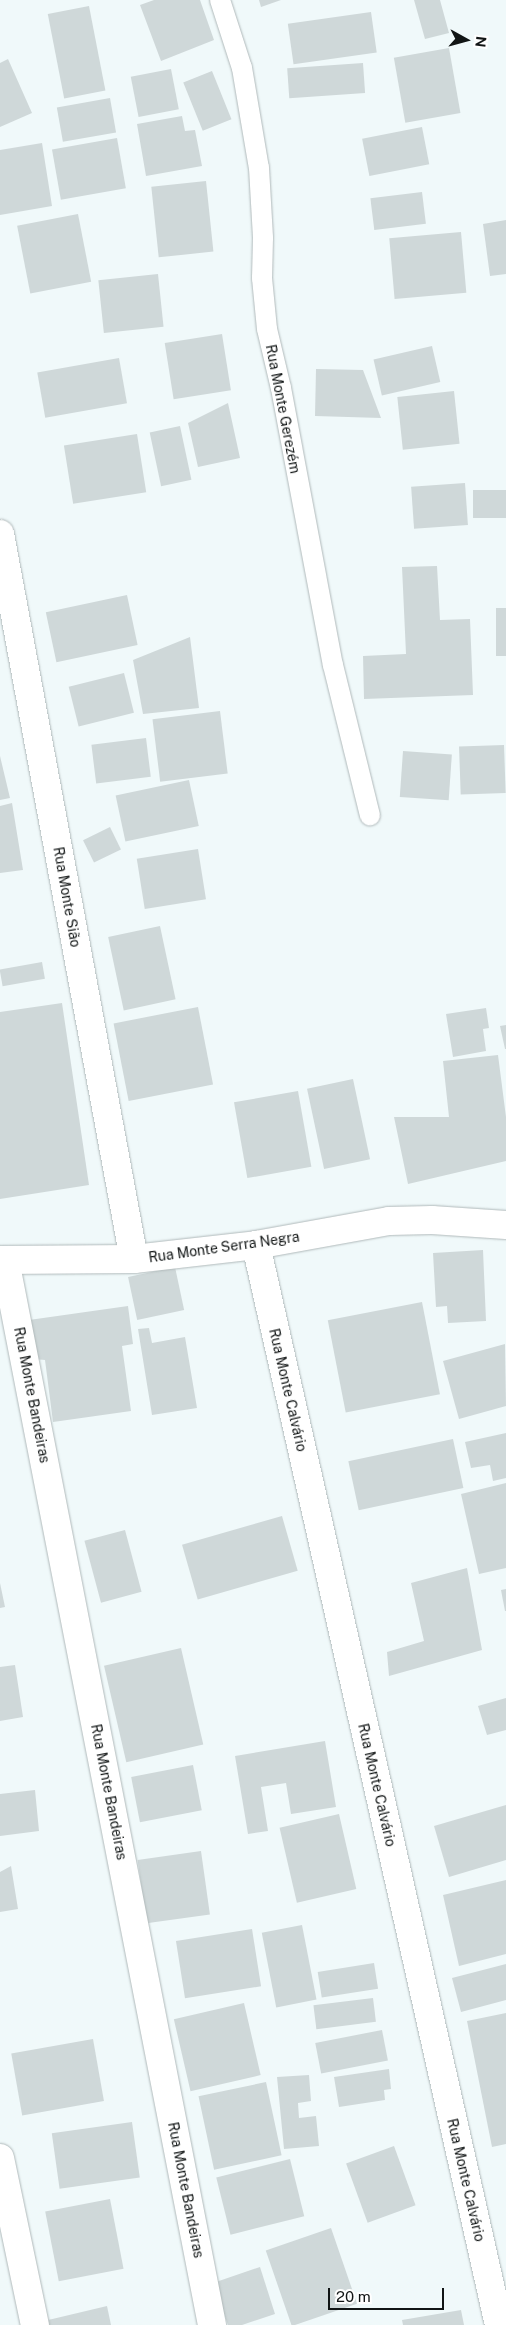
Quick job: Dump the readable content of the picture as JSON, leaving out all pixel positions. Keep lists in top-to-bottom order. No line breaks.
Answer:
{"streets":{"street":["Rua Monte Sião","Rua Monte Serra Negra","Rua Monte Calvário","Rua Monte Bandeiras"],"lane":["Rua Monte Gerezém"]},"crossings":[["Rua Monte Sião","Rua Monte Serra Negra"],["Rua Monte Serra Negra","Rua Monte Calvário"],["Rua Monte Serra Negra","Rua Monte Bandeiras"]],"scale_bar":"20 m","north":"right"}
